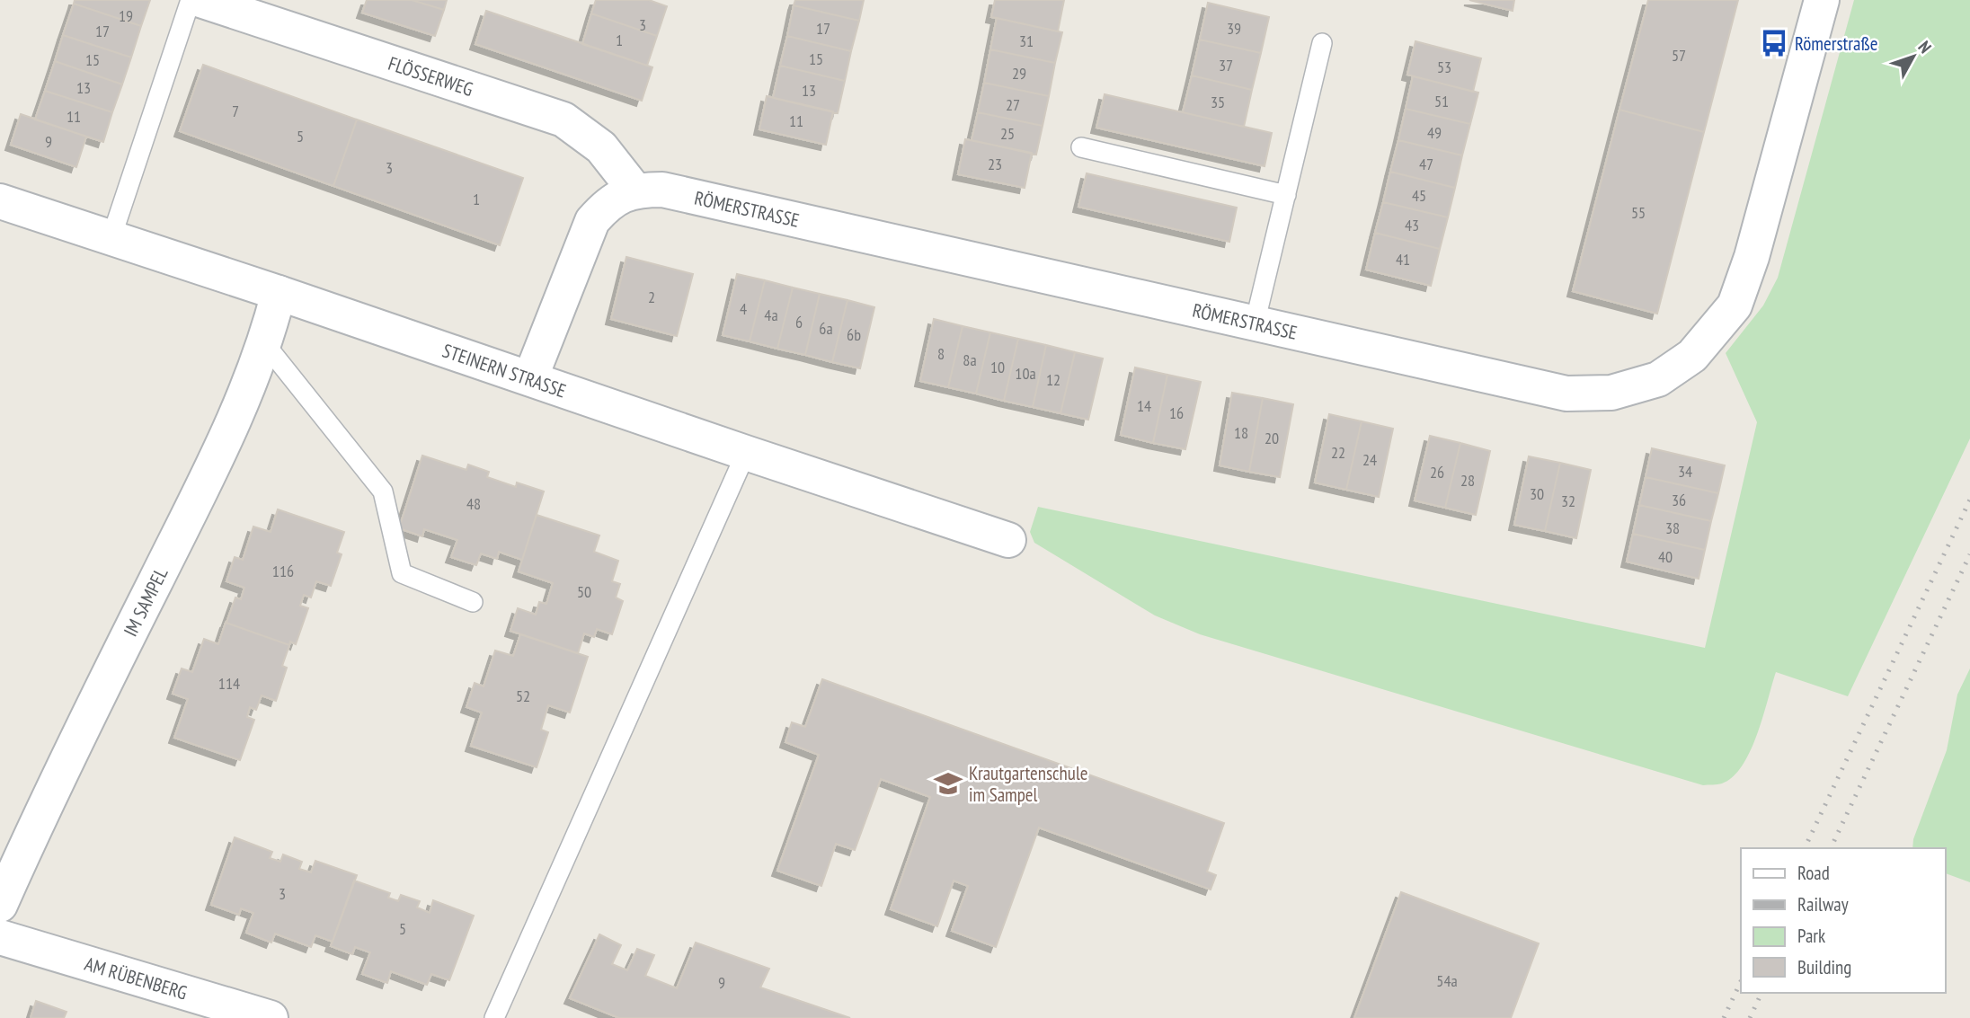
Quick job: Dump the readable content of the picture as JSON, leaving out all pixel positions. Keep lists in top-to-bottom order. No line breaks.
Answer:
{"streets":{"street":["FLÖSSERWEG","RÖMERSTRASSE","STEINERN STRASSE","IM SAMPEL","AM RÜBENBERG"]},"crossings":[["FLÖSSERWEG","RÖMERSTRASSE"],["RÖMERSTRASSE","STEINERN STRASSE"],["STEINERN STRASSE","IM SAMPEL"]],"places":{"bus stop":["Römerstraße"],"school or university":["Krautgartenschule im Sampel"]},"house_numbers":["19","3","17","39","17","1","31","57","15","15","37","53","29","13","13","51","35","27","7","11","11","49","25","5","9","23","47","3","45","1","55","43","41","2","4","4a","6","6a","6b","8","8a","10","10a","12","14","16","18","20","22","24","34","26","28","30","36","32","48","38","40","116","50","114","52","3","5","54a","9"],"legend":["Road","Railway","Park","Building"],"north":"top right"}
